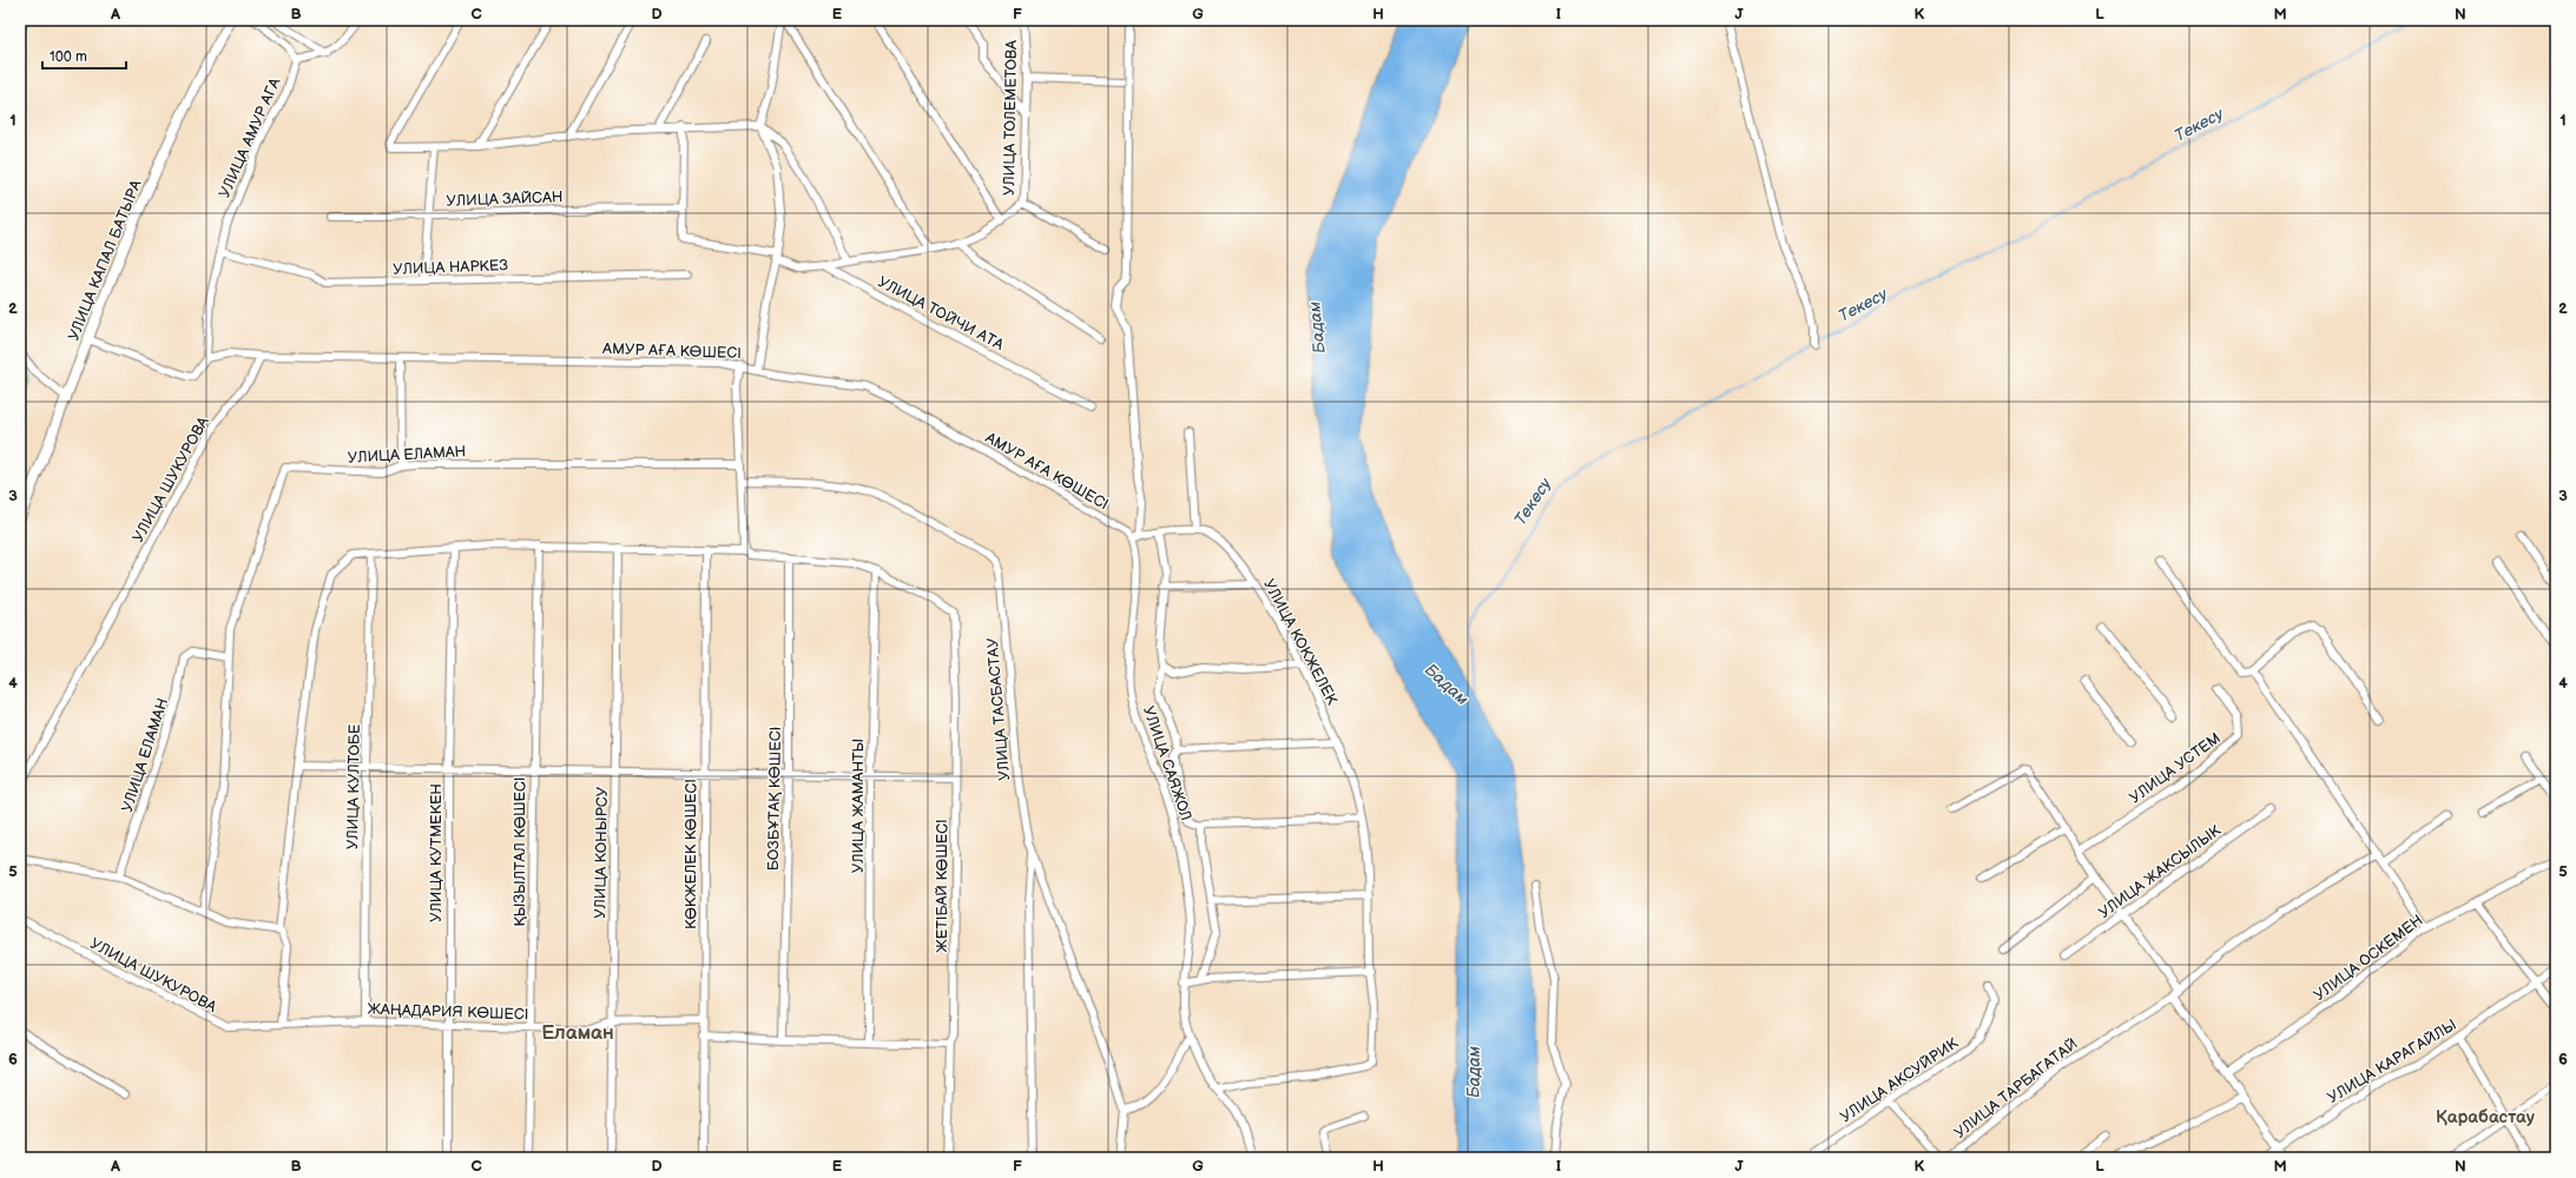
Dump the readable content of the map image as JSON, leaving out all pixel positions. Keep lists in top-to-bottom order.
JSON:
{
  "streets": {
    "main road": ["УЛИЦА КАПАЛ БАТЫРА"],
    "street": [
      "УЛИЦА ТОЛЕМЕТОВА",
      "УЛИЦА АМУР АГА",
      "УЛИЦА ЗАЙСАН",
      "УЛИЦА НАРКЕЗ",
      "УЛИЦА ТОЙЧИ АТА",
      "АМУР АҒА КӨШЕСІ",
      "УЛИЦА ЕЛАМАН",
      "УЛИЦА ШУКУРОВА",
      "УЛИЦА КОКЖЕЛЕК",
      "УЛИЦА ТАСБАСТАУ",
      "УЛИЦА САЯЖОЛ",
      "УЛИЦА УСТЕМ",
      "УЛИЦА КУЛТОБЕ",
      "БОЗБҰТАҚ КӨШЕСІ",
      "УЛИЦА ЖАМАНТЫ",
      "ҚЫЗЫЛТАЛ КӨШЕСІ",
      "УЛИЦА КУТМЕКЕН",
      "УЛИЦА КОНЫРСУ",
      "КӨКЖЕЛЕК КӨШЕСІ",
      "УЛИЦА ЖАКСЫЛЫК",
      "ЖЕТІБАЙ КӨШЕСІ",
      "УЛИЦА ОСКЕМЕН",
      "ЖАҢАДАРИЯ КӨШЕСІ",
      "УЛИЦА КАРАГАЙЛЫ",
      "УЛИЦА АКСУЙРИК",
      "УЛИЦА ТАРБАГАТАЙ"
    ]
  },
  "crossings": [
    ["УЛИЦА ТОЛЕМЕТОВА", "УЛИЦА ТОЙЧИ АТА"],
    ["УЛИЦА АМУР АГА", "УЛИЦА НАРКЕЗ"],
    ["АМУР АҒА КӨШЕСІ", "УЛИЦА ШУКУРОВА"],
    ["АМУР АҒА КӨШЕСІ", "УЛИЦА КОКЖЕЛЕК"],
    ["АМУР АҒА КӨШЕСІ", "УЛИЦА САЯЖОЛ"],
    ["УЛИЦА ШУКУРОВА", "ЖАҢАДАРИЯ КӨШЕСІ"],
    ["УЛИЦА КОКЖЕЛЕК", "УЛИЦА САЯЖОЛ"],
    ["УЛИЦА КУЛТОБЕ", "ЖАҢАДАРИЯ КӨШЕСІ"],
    ["УЛИЦА ЖАМАНТЫ", "ЖЕТІБАЙ КӨШЕСІ"],
    ["ҚЫЗЫЛТАЛ КӨШЕСІ", "ЖАҢАДАРИЯ КӨШЕСІ"],
    ["УЛИЦА КУТМЕКЕН", "ЖАҢАДАРИЯ КӨШЕСІ"],
    ["УЛИЦА КОНЫРСУ", "ЖАҢАДАРИЯ КӨШЕСІ"],
    ["КӨКЖЕЛЕК КӨШЕСІ", "ЖАҢАДАРИЯ КӨШЕСІ"]
  ],
  "districts": ["Еламан", "Қарабастау"],
  "water": ["Текесу", "Бадам"],
  "scale_bar": "100 m",
  "grid": {
    "columns": [
      "A",
      "B",
      "C",
      "D",
      "E",
      "F",
      "G",
      "H",
      "I",
      "J",
      "K",
      "L",
      "M",
      "N"
    ],
    "rows": [
      "1",
      "2",
      "3",
      "4",
      "5",
      "6"
    ]
  }
}
